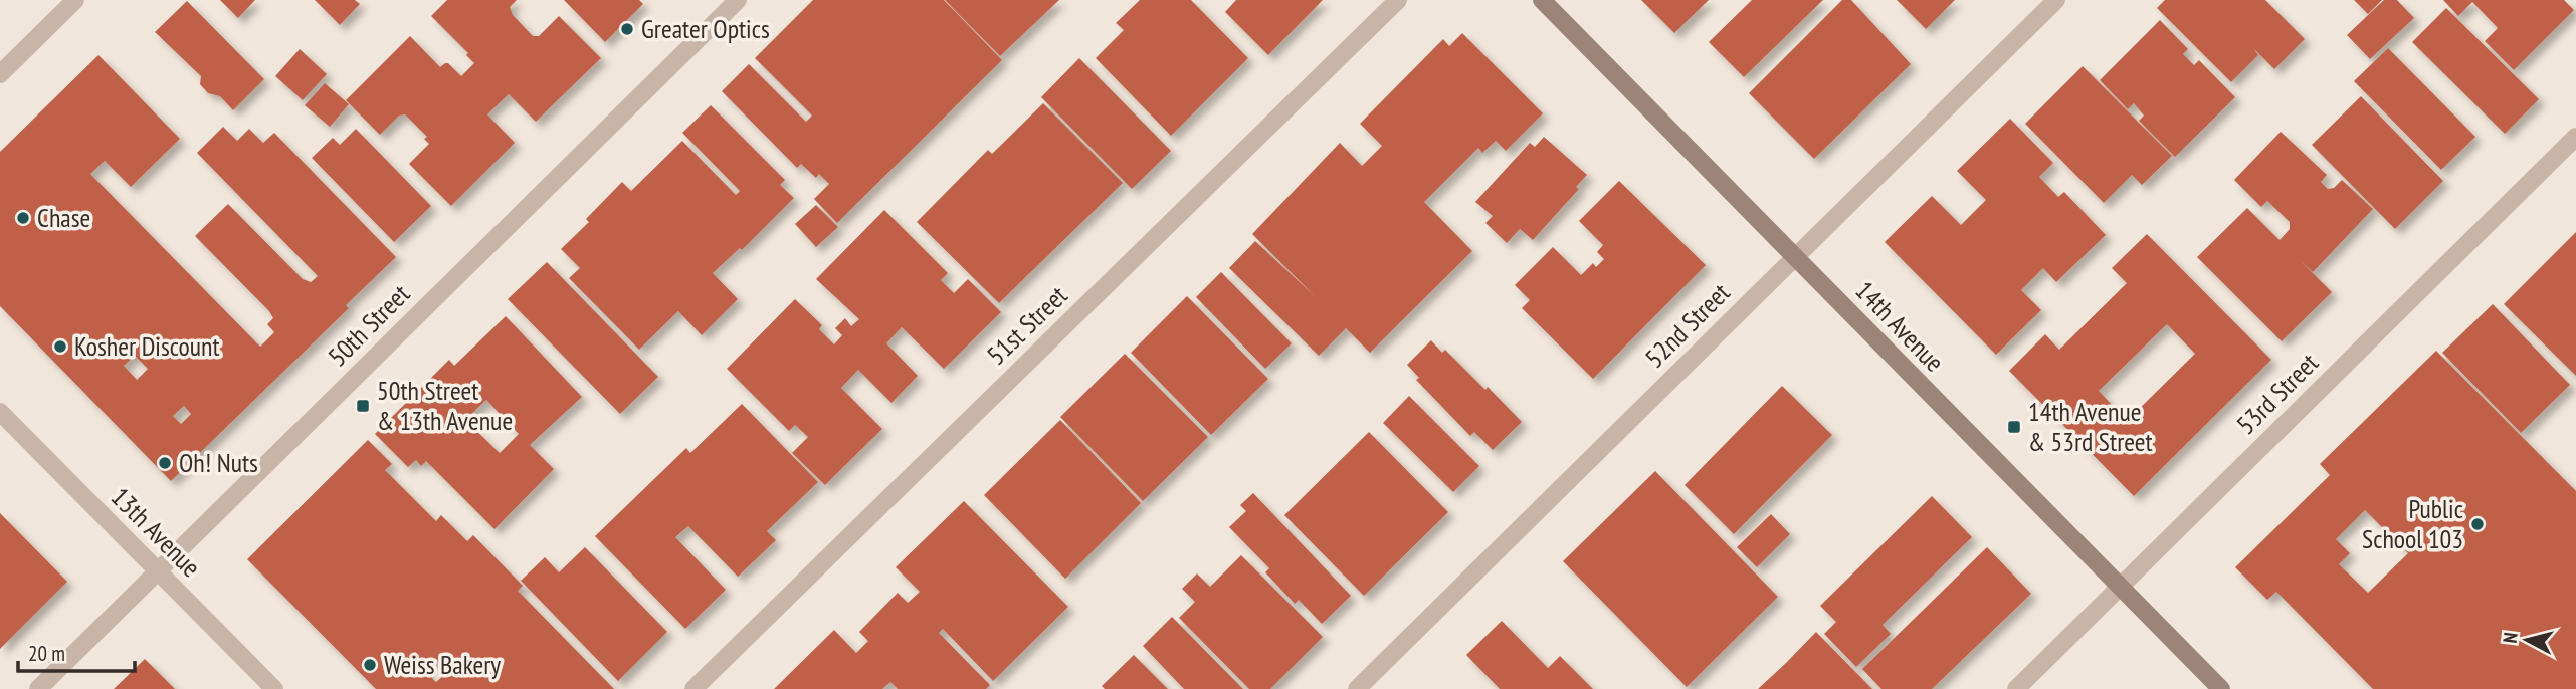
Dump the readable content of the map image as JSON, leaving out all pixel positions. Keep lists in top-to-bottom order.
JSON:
{
  "streets": {
    "main road": ["14th Avenue"],
    "street": [
      "50th Street",
      "51st Street",
      "52nd Street",
      "53rd Street",
      "13th Avenue"
    ]
  },
  "crossings": [
    ["50th Street", "13th Avenue"],
    ["52nd Street", "14th Avenue"],
    ["14th Avenue", "53rd Street"]
  ],
  "places": {
    "other": [
      "Greater Optics",
      "Chase",
      "Kosher Discount",
      "Oh! Nuts",
      "Public School 103",
      "Weiss Bakery"
    ],
    "transit": ["50th Street & 13th Avenue", "14th Avenue & 53rd Street"]
  },
  "scale_bar": "20 m",
  "north": "left"
}
